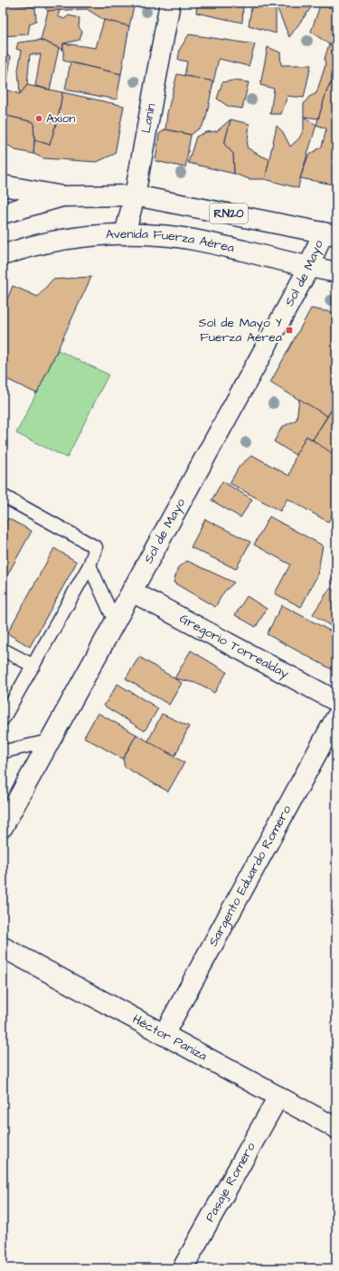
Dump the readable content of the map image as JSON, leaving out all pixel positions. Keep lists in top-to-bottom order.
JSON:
{
  "streets": {
    "street": [
      "Lanín",
      "RN20",
      "Avenida Fuerza Aérea",
      "Sol de Mayo",
      "Gregorio Torrealday",
      "Sargento Eduardo Romero",
      "Héctor Paniza",
      "Pasaje Romero"
    ]
  },
  "crossings": [
    ["Lanín", "RN20"],
    ["Lanín", "Avenida Fuerza Aérea"],
    ["RN20", "Sol de Mayo"],
    ["Avenida Fuerza Aérea", "Sol de Mayo"],
    ["Sol de Mayo", "Gregorio Torrealday"],
    ["Sargento Eduardo Romero", "Héctor Paniza"],
    ["Héctor Paniza", "Pasaje Romero"]
  ],
  "places": {
    "other": ["Axion"],
    "transit": ["Sol de Mayo Y Fuerza Aérea"]
  }
}
